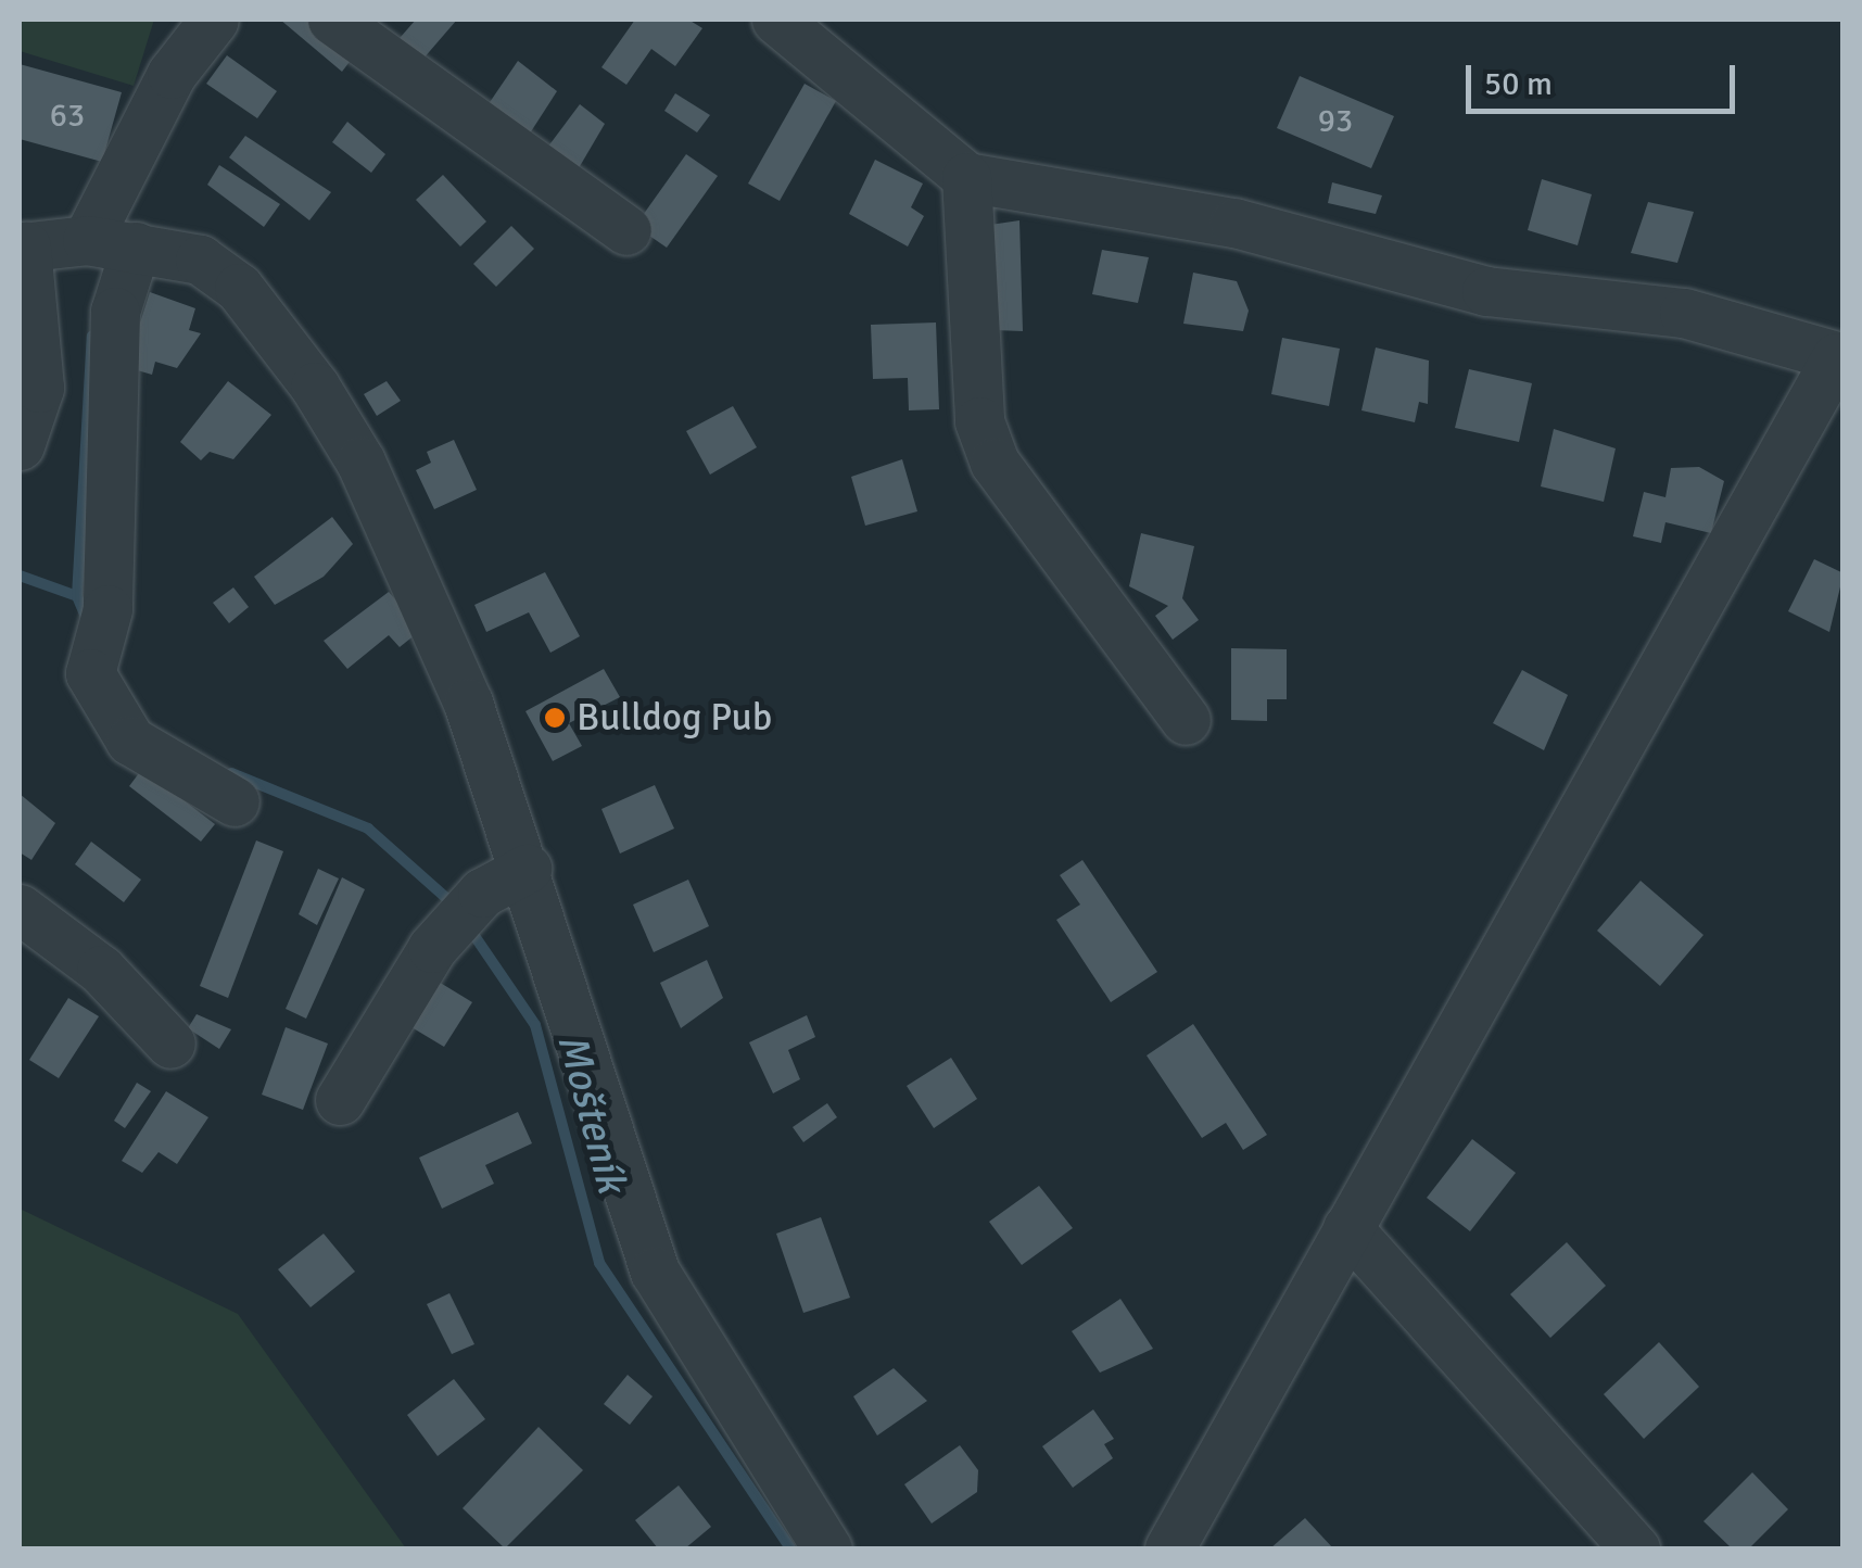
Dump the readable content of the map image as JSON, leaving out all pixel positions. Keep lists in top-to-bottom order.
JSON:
{
  "water": ["Mošteník"],
  "places": ["Bulldog Pub"],
  "house_numbers": ["63", "93"],
  "scale_bar": "50 m"
}
